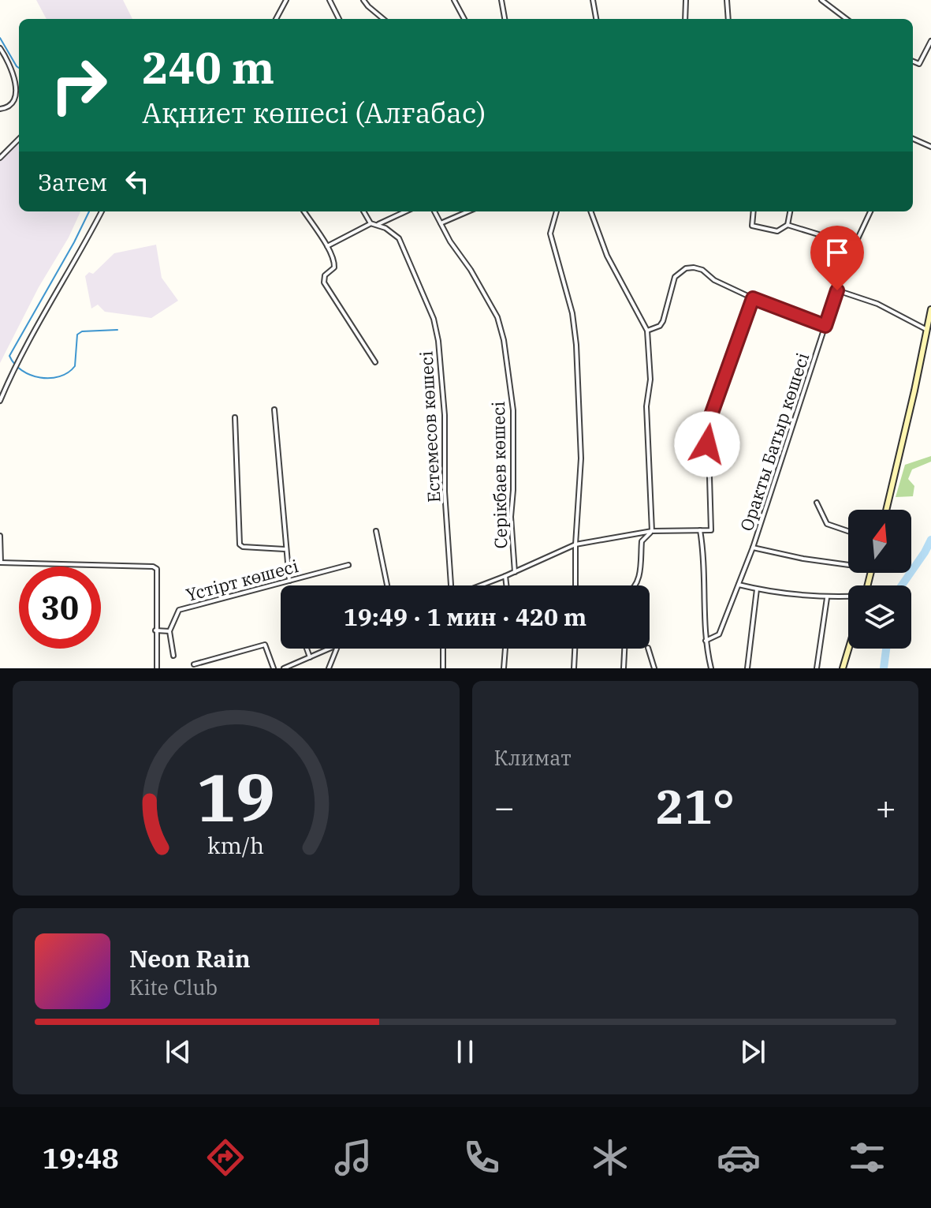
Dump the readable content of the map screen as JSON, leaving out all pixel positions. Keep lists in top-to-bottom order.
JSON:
{
  "streets": {
    "street": [
      "Естемесов көшесі",
      "Оракты Батыр көшесі",
      "Серікбаев көшесі",
      "Үстірт көшесі"
    ]
  },
  "north": "top",
  "page": {
    "turn": ["240 m", "Ақниет көшесі (Алғабас)"],
    "then": "Затем",
    "limit": "30",
    "trip": "19:49 · 1 мин · 420 m",
    "tile": "Климат",
    "heat": ["−", "21°", "+"],
    "song": ["Neon Rain", "Kite Club"],
    "tabs": "19:48",
    "gauge": ["19", "km/h"]
  }
}
